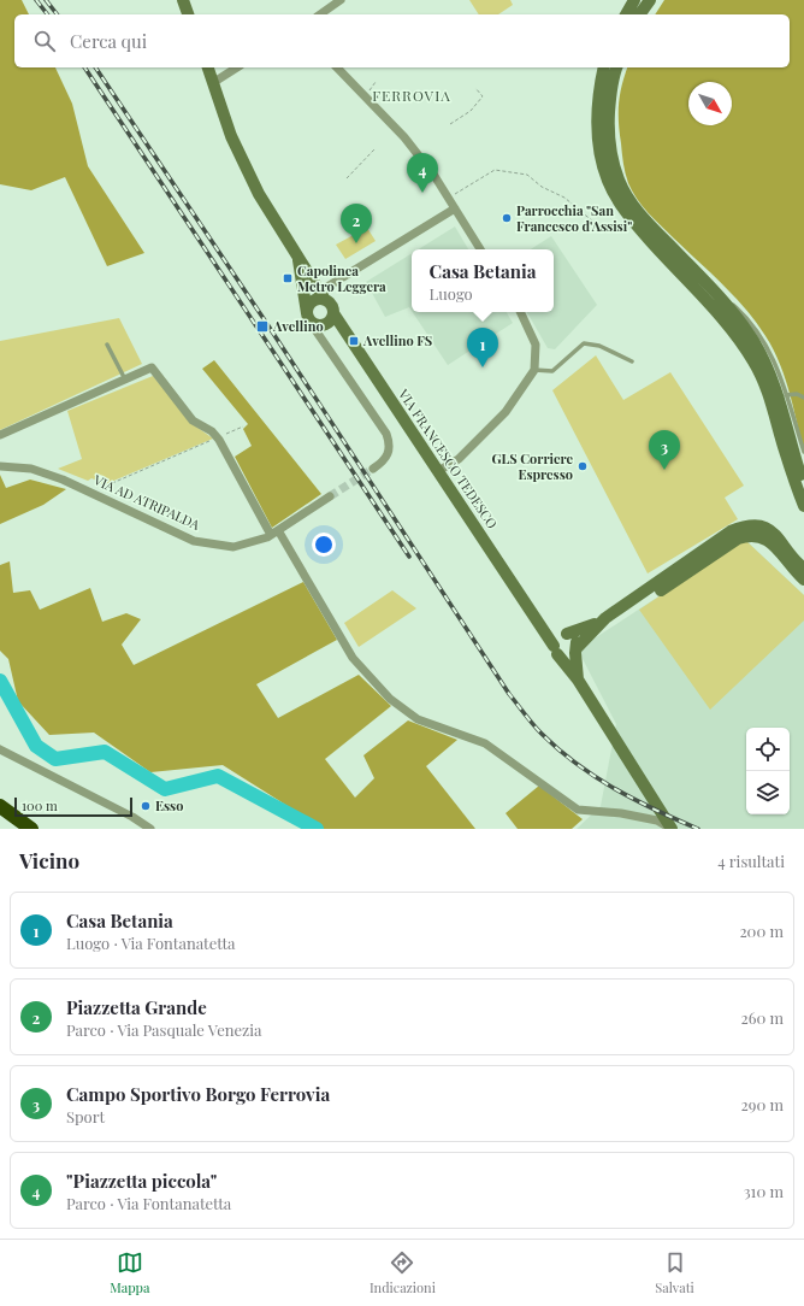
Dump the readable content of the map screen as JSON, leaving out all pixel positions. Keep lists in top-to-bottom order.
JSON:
{
  "streets": {
    "street": ["VIA FRANCESCO TEDESCO", "VIA AD ATRIPALDA"]
  },
  "districts": ["FERROVIA"],
  "places": {
    "other": ["Parrocchia \"San Francesco d'Assisi\"", "GLS Corriere Espresso", "Esso"],
    "transit": ["Capolinea Metro Leggera", "Avellino", "Avellino FS"]
  },
  "scale_bar": "100 m",
  "north": "bottom right",
  "page": {
    "search": "Cerca qui",
    "pins": [
      "4",
      "2",
      "1",
      "3"
    ],
    "popup": ["Casa Betania", "Luogo"],
    "scale": "100 m",
    "heading": ["Vicino", "4 risultati"],
    "list": [
      {
        "mark": "1",
        "name": "Casa Betania",
        "note": "Luogo · Via Fontanatetta",
        "value": "200 m"
      },
      {
        "mark": "2",
        "name": "Piazzetta Grande",
        "note": "Parco · Via Pasquale Venezia",
        "value": "260 m"
      },
      {
        "mark": "3",
        "name": "Campo Sportivo Borgo Ferrovia",
        "note": "Sport",
        "value": "290 m"
      },
      {
        "mark": "4",
        "name": "\"Piazzetta piccola\"",
        "note": "Parco · Via Fontanatetta",
        "value": "310 m"
      }
    ],
    "nav": ["Mappa", "Indicazioni", "Salvati"]
  }
}
